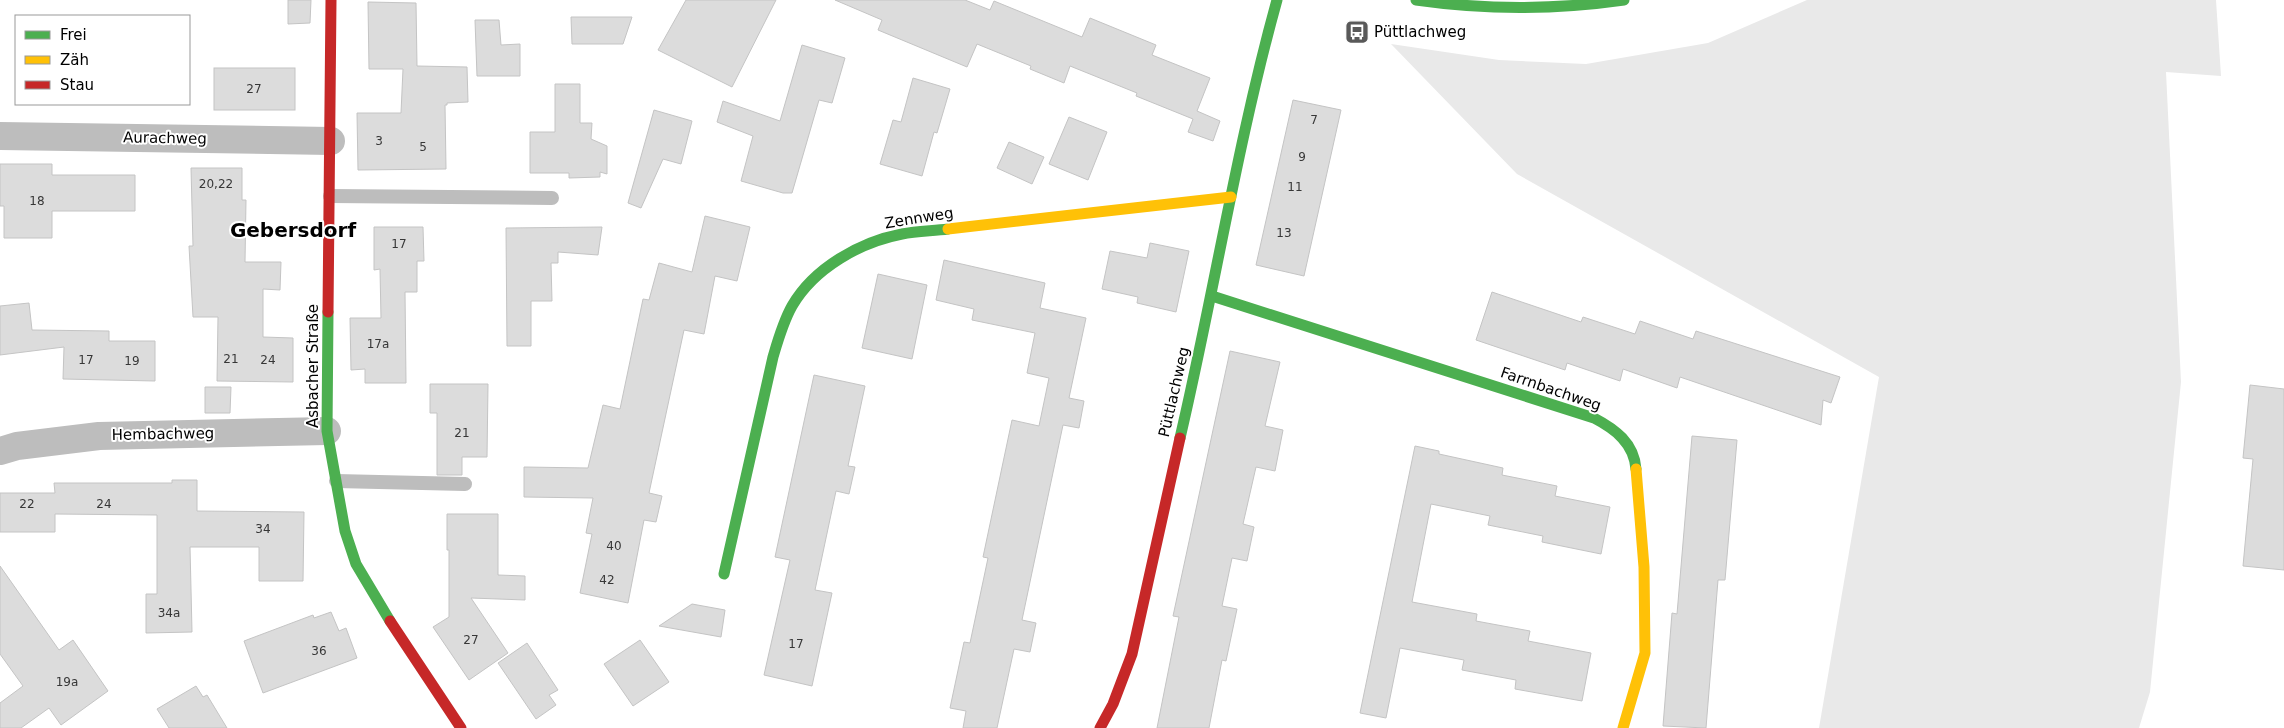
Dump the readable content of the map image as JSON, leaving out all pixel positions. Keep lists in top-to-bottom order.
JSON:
{
  "streets": {
    "street": [
      "Aurachweg",
      "Zennweg",
      "Asbacher Straße",
      "Farrnbachweg",
      "Püttlachweg",
      "Hembachweg"
    ]
  },
  "crossings": [
    ["Aurachweg", "Asbacher Straße"],
    ["Zennweg", "Püttlachweg"],
    ["Asbacher Straße", "Hembachweg"],
    ["Farrnbachweg", "Püttlachweg"]
  ],
  "districts": ["Gebersdorf"],
  "places": {
    "bus stop": ["Püttlachweg"]
  },
  "house_numbers": [
    "27",
    "7",
    "3",
    "5",
    "9",
    "20,22",
    "11",
    "18",
    "13",
    "17",
    "17a",
    "21",
    "17",
    "24",
    "19",
    "21",
    "22",
    "24",
    "34",
    "40",
    "42",
    "34a",
    "27",
    "17",
    "36",
    "19a"
  ],
  "legend": ["Frei", "Zäh", "Stau"]
}
